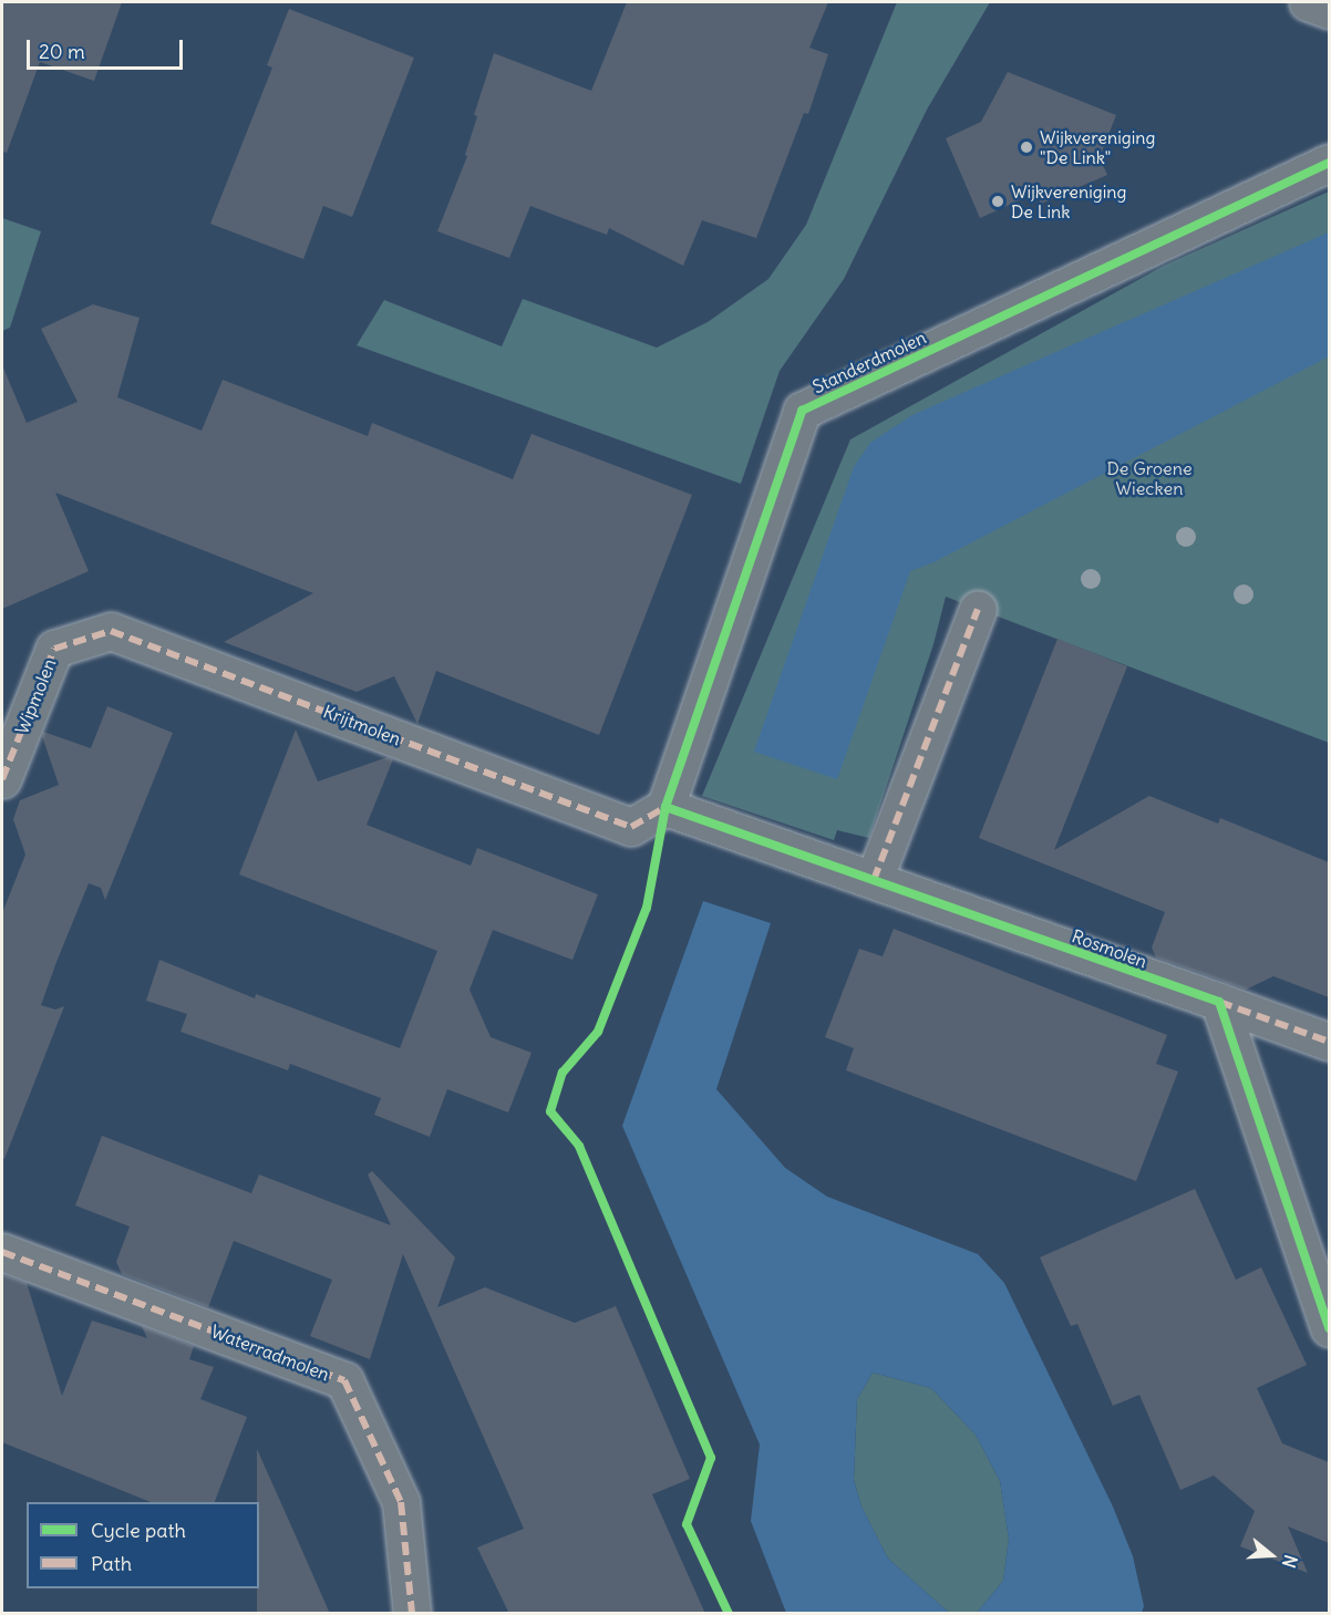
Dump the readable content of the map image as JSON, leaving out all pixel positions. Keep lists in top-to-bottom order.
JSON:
{
  "streets": {
    "street": [
      "Standerdmolen",
      "Wipmolen",
      "Krijtmolen",
      "Rosmolen",
      "Waterradmolen"
    ]
  },
  "crossings": [
    ["Standerdmolen", "Krijtmolen"],
    ["Standerdmolen", "Rosmolen"],
    ["Wipmolen", "Krijtmolen"],
    ["Krijtmolen", "Rosmolen"]
  ],
  "parks": ["De Groene Wiecken"],
  "places": ["Wijkvereniging \"De Link\"", "Wijkvereniging De Link"],
  "legend": ["Cycle path", "Path"],
  "scale_bar": "20 m",
  "north": "right"
}
